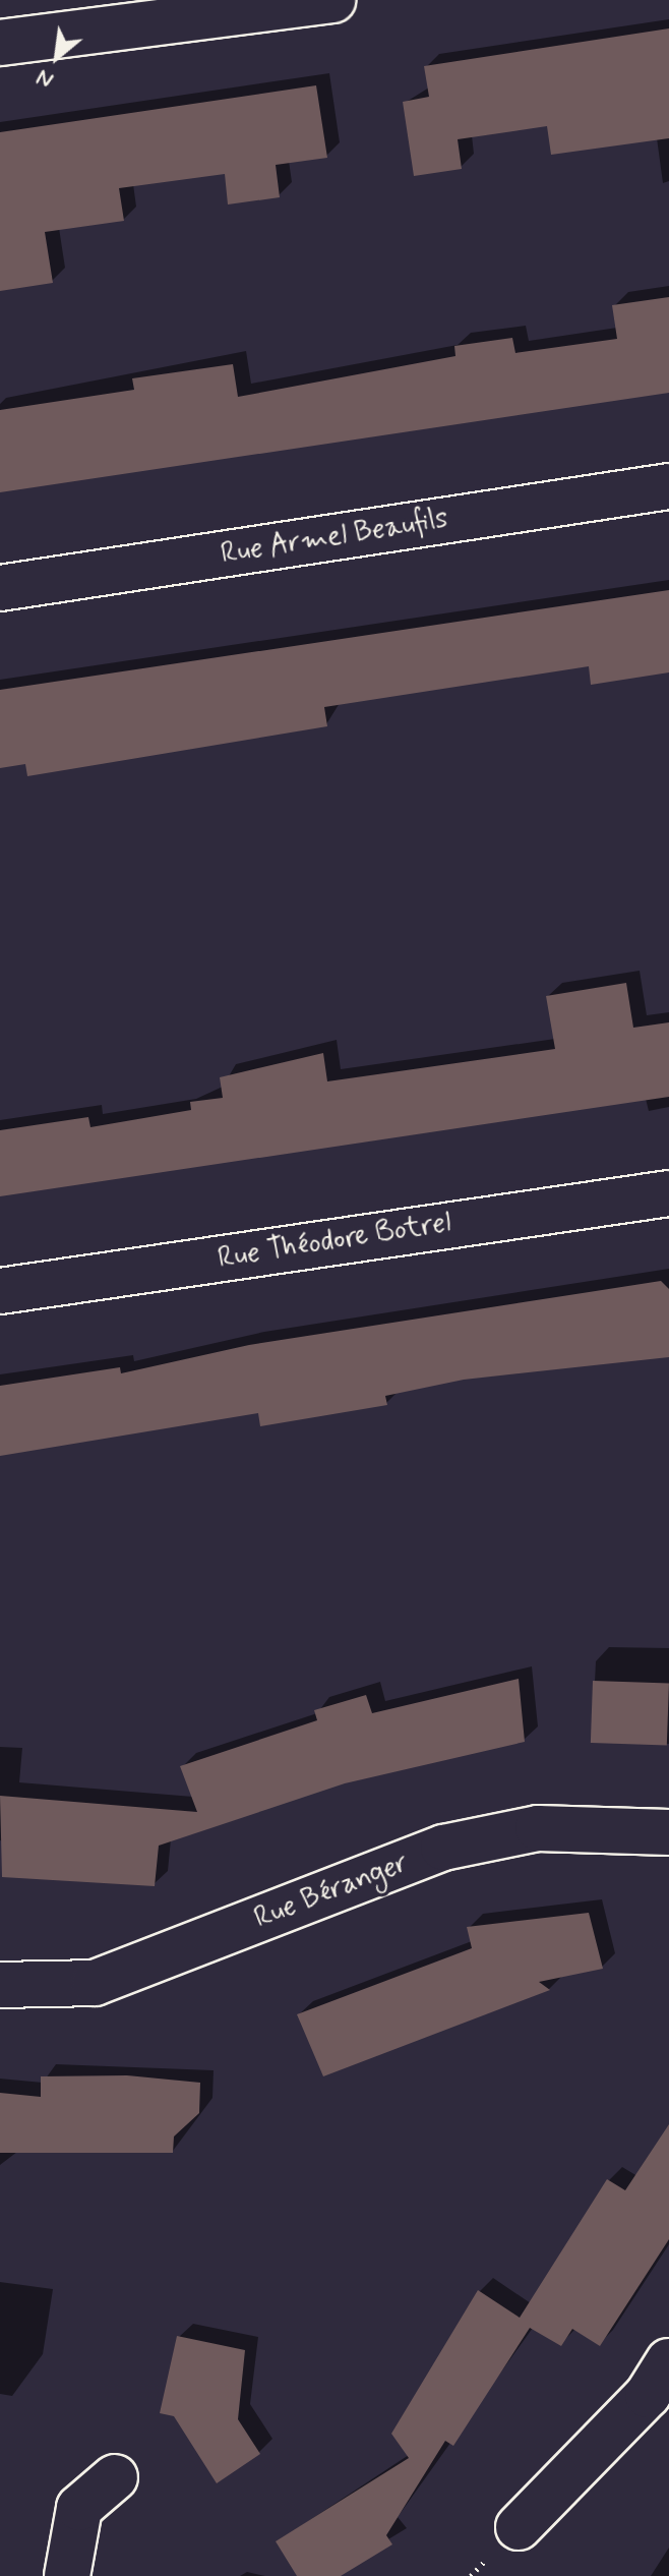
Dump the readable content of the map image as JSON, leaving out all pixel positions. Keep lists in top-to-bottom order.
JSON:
{
  "streets": {
    "street": ["Rue Armel Beaufils", "Rue Théodore Botrel", "Rue Béranger"]
  },
  "north": "bottom left"
}
